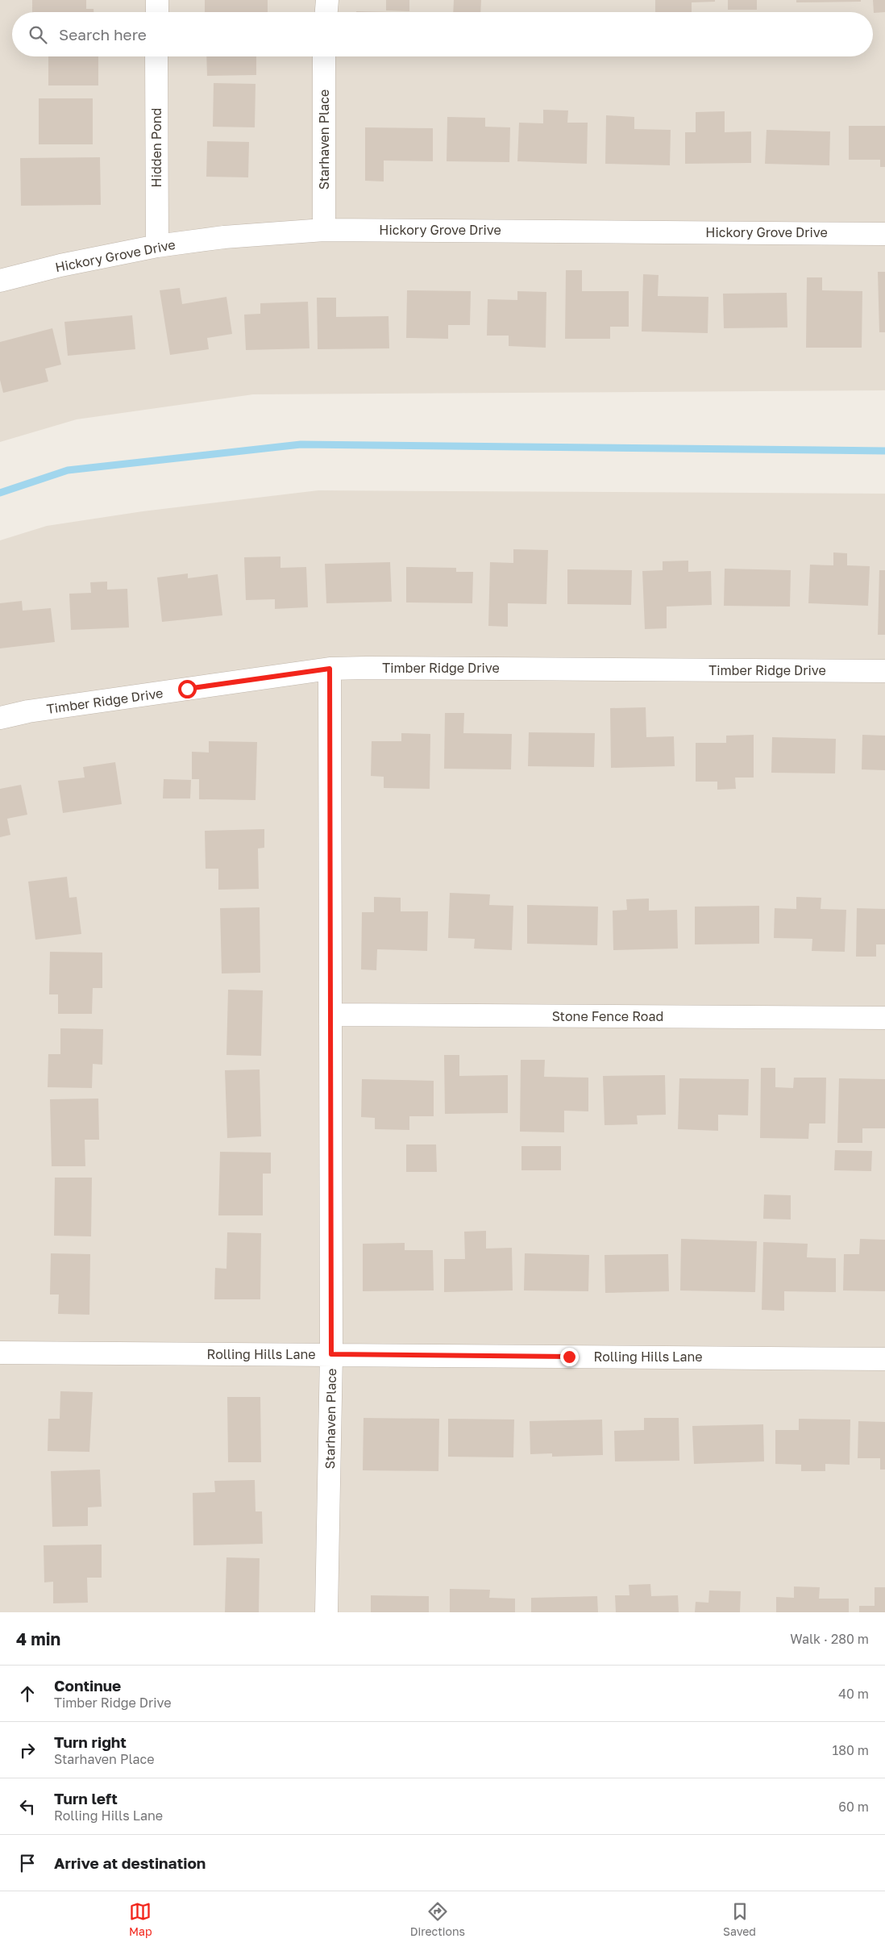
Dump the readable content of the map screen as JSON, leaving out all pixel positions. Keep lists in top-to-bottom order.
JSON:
{
  "streets": {
    "street": [
      "Starhaven Place",
      "Hidden Pond",
      "Hickory Grove Drive",
      "Timber Ridge Drive",
      "Stone Fence Road",
      "Rolling Hills Lane"
    ]
  },
  "crossings": [
    ["Starhaven Place", "Hickory Grove Drive"],
    ["Starhaven Place", "Timber Ridge Drive"],
    ["Starhaven Place", "Stone Fence Road"],
    ["Starhaven Place", "Rolling Hills Lane"],
    ["Hidden Pond", "Hickory Grove Drive"]
  ],
  "page": {
    "search": "Search here",
    "heading": ["4 min", "Walk · 280 m"],
    "list": [
      ["Continue", "Timber Ridge Drive", "40 m"],
      ["Turn right", "Starhaven Place", "180 m"],
      ["Turn left", "Rolling Hills Lane", "60 m"],
      "Arrive at destination"
    ],
    "nav": ["Map", "Directions", "Saved"]
  }
}
